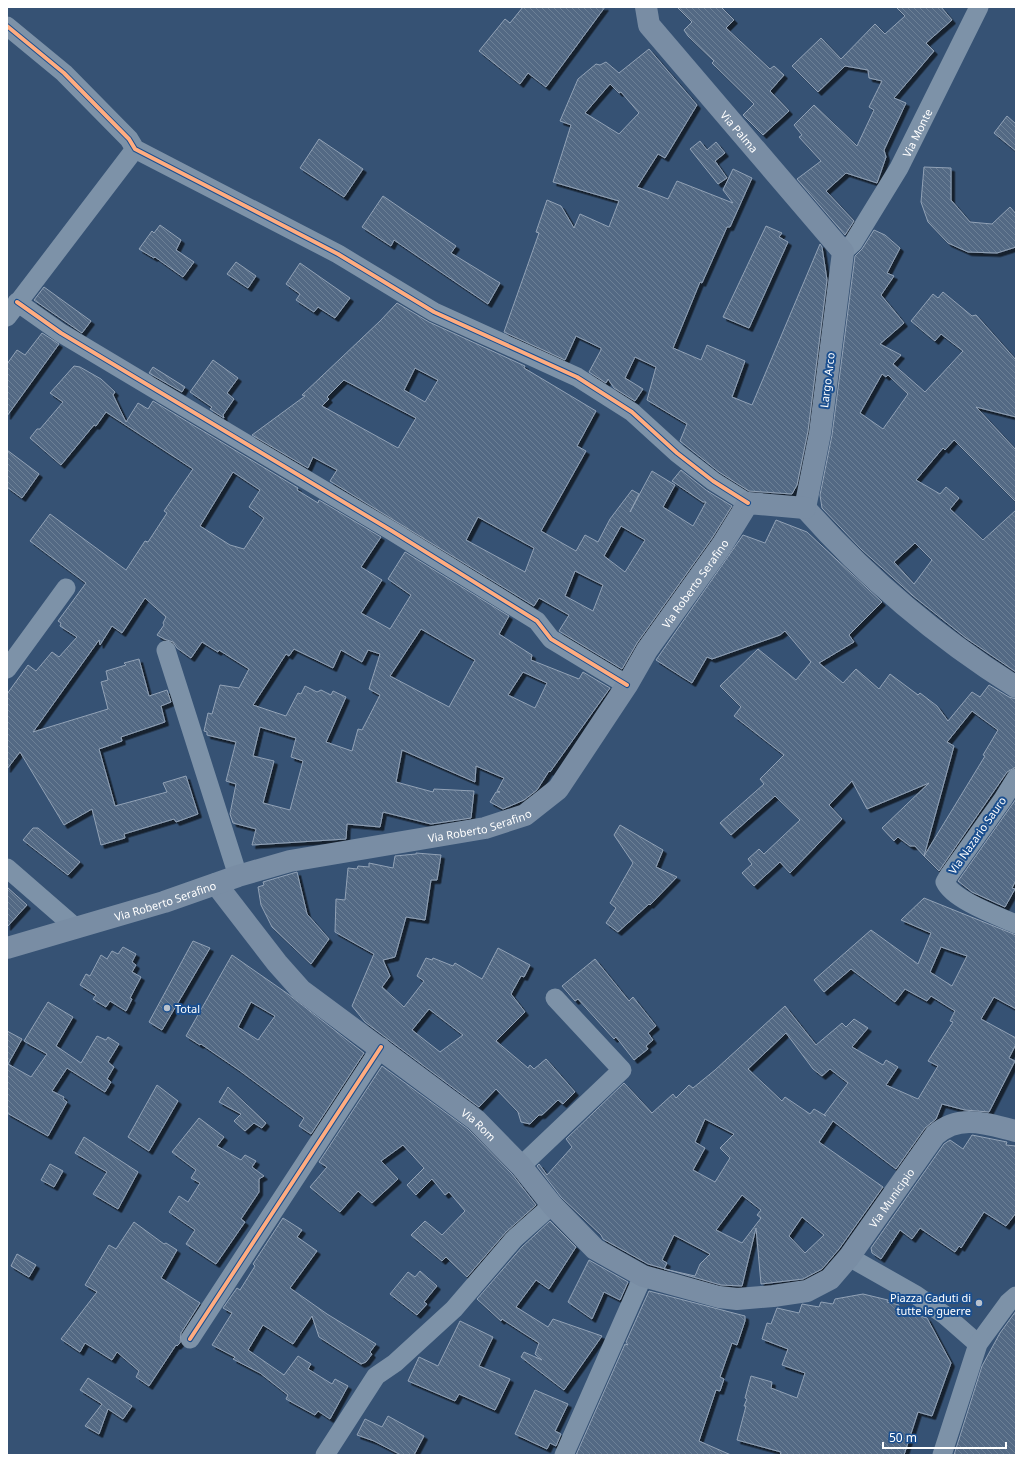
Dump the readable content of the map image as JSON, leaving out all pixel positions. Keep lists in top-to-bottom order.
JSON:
{
  "streets": {
    "main road": [
      "Via Palma",
      "Largo Arco",
      "Via Roberto Serafino",
      "Via Rom",
      "Via Municipio"
    ],
    "street": ["Via Monte", "Via Nazario Sauro"]
  },
  "crossings": [
    ["Via Palma", "Via Monte"],
    ["Via Palma", "Largo Arco"],
    ["Via Monte", "Largo Arco"],
    ["Via Roberto Serafino", "Via Rom"],
    ["Via Rom", "Via Municipio"]
  ],
  "places": ["Total", "Piazza Caduti di tutte le guerre"],
  "scale_bar": "50 m"
}
